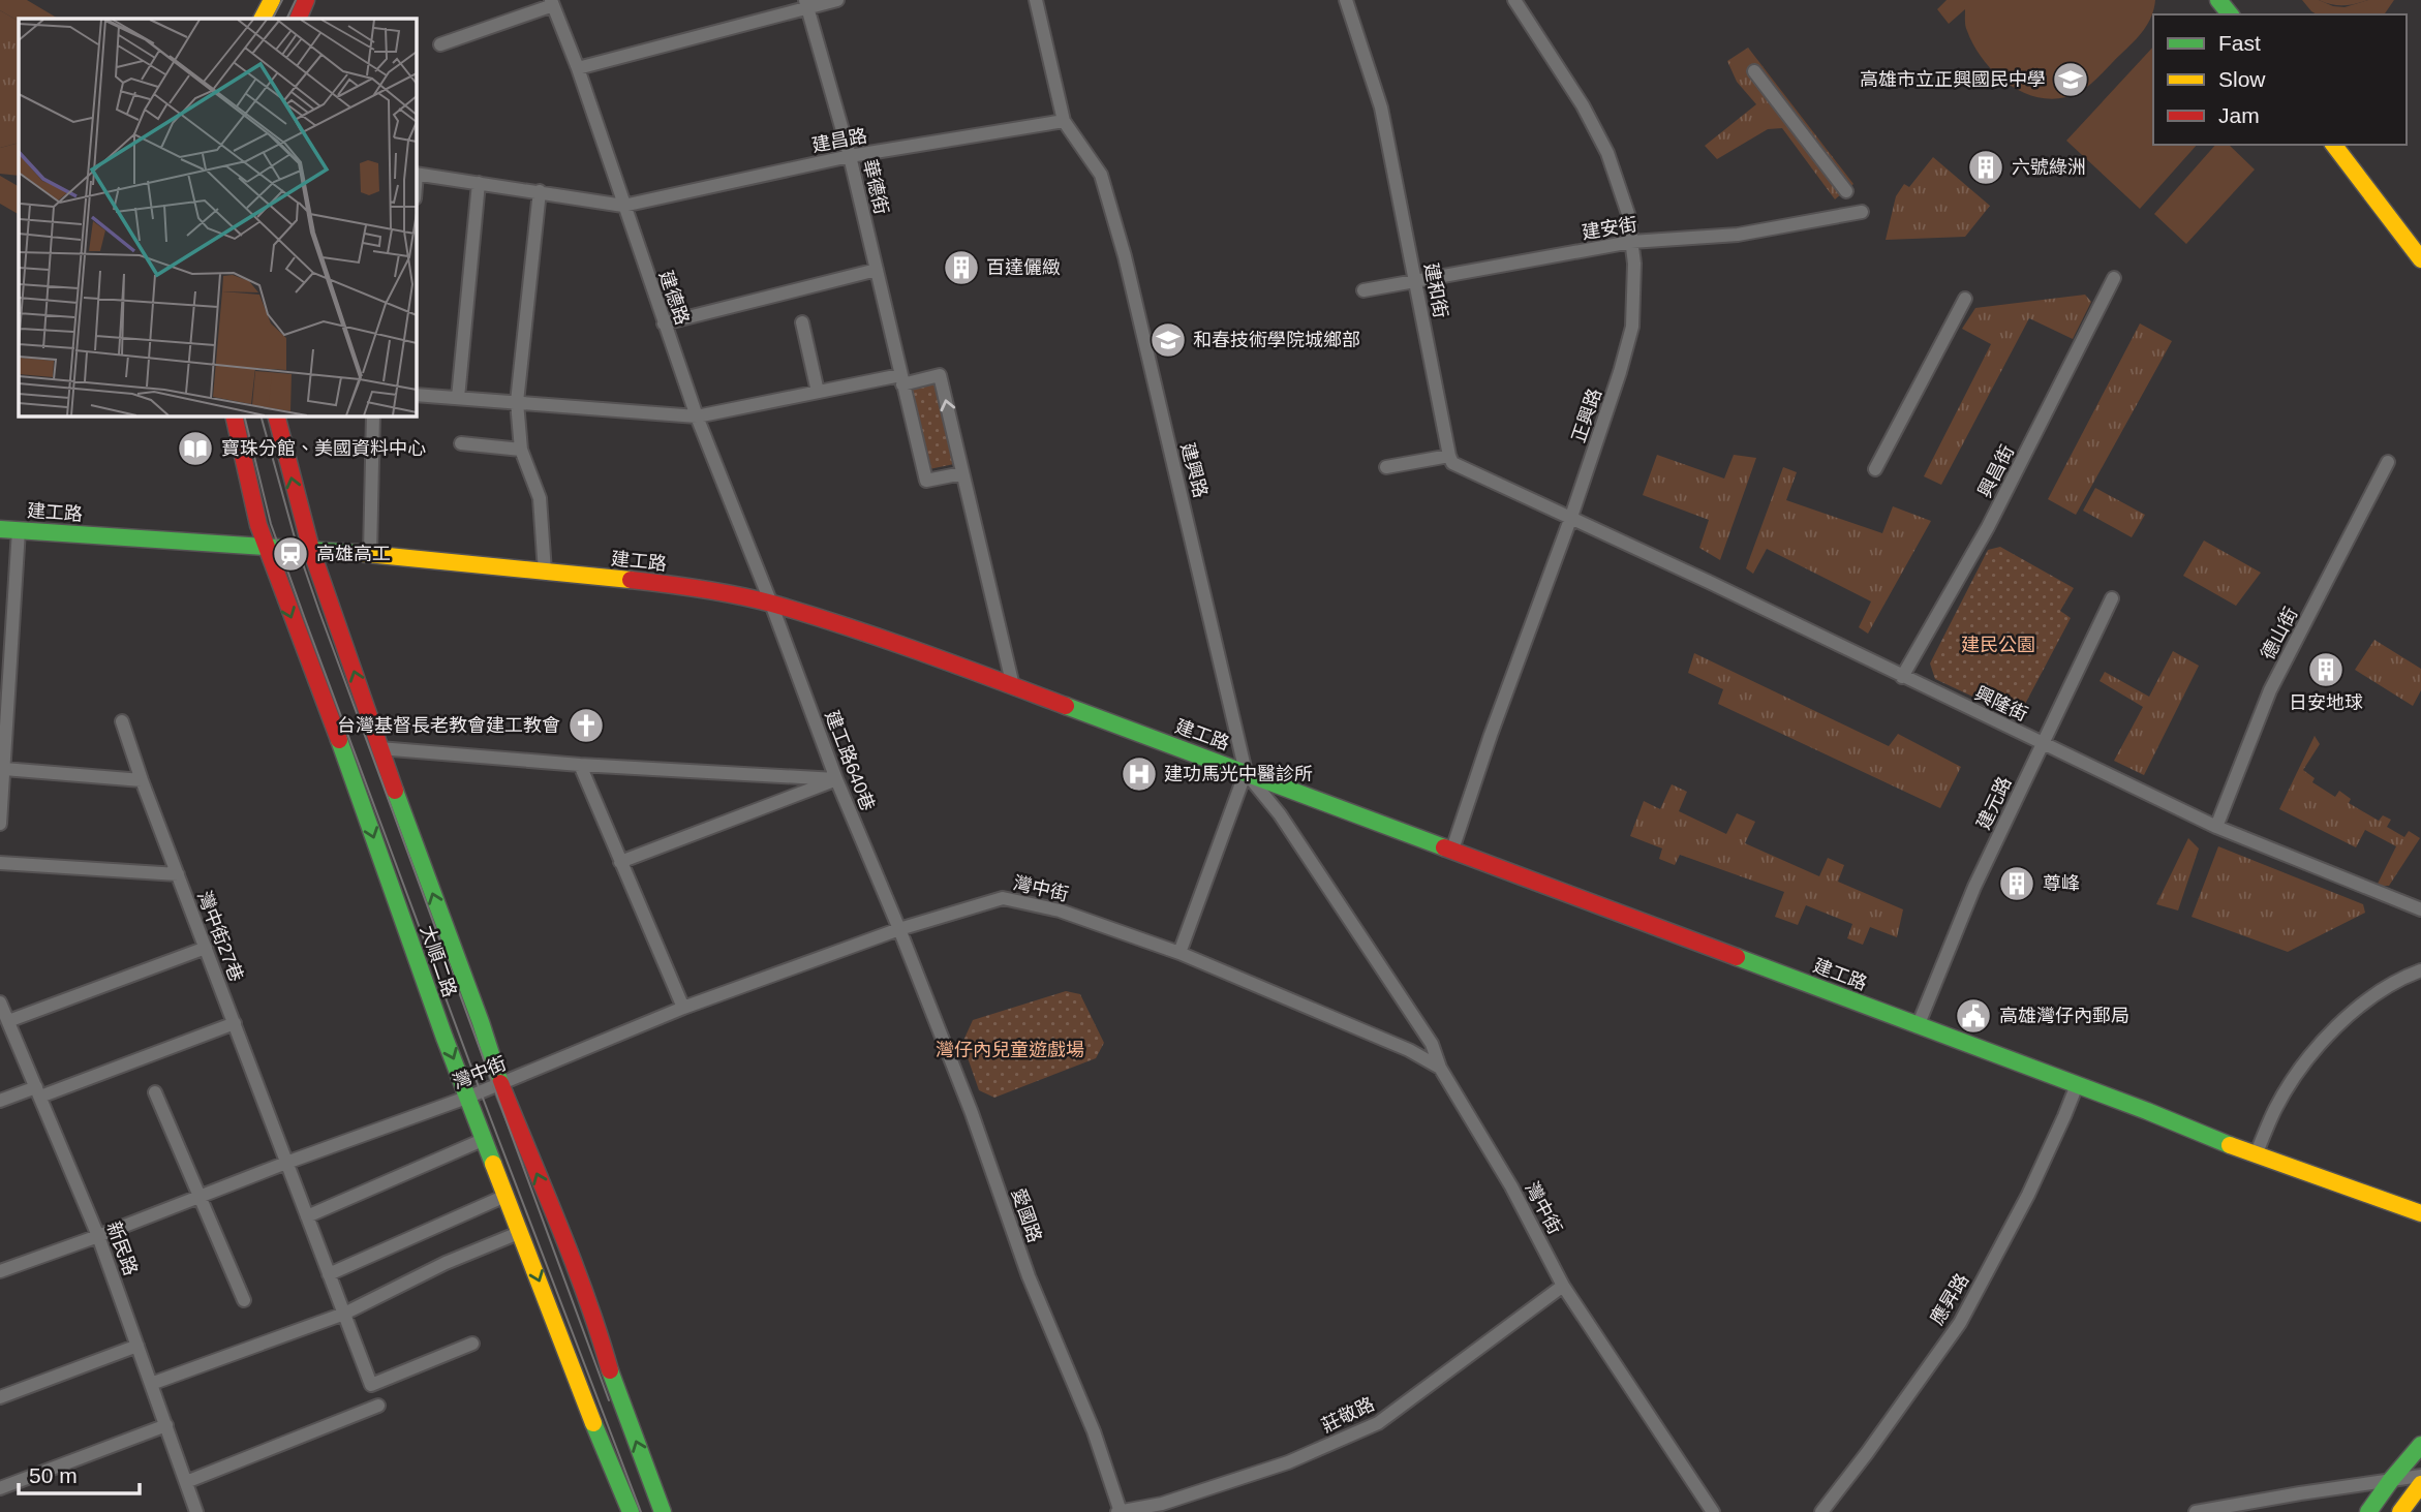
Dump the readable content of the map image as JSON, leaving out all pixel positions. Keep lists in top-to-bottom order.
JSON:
{
  "streets": {
    "street": [
      "建昌路",
      "華德街",
      "建安街",
      "建和街",
      "建德路",
      "正興路",
      "建興路",
      "興昌街",
      "建工路",
      "德山街",
      "興隆街",
      "建工路640巷",
      "建元路",
      "灣中街",
      "灣中街27巷",
      "大順二路",
      "愛國路",
      "新民路",
      "應昇路",
      "莊敬路"
    ]
  },
  "crossings": [
    ["建昌路", "華德街"],
    ["建昌路", "建德路"],
    ["建昌路", "建興路"],
    ["建安街", "建和街"],
    ["建安街", "正興路"],
    ["建德路", "建工路"],
    ["建德路", "建工路640巷"],
    ["正興路", "建工路"],
    ["正興路", "興隆街"],
    ["建興路", "建工路"],
    ["興昌街", "興隆街"],
    ["建工路", "建工路640巷"],
    ["建工路", "建元路"],
    ["建工路", "灣中街"],
    ["建工路", "大順二路"],
    ["建工路", "應昇路"],
    ["德山街", "興隆街"],
    ["興隆街", "建元路"],
    ["建工路640巷", "灣中街"],
    ["建工路640巷", "愛國路"],
    ["灣中街", "灣中街27巷"],
    ["灣中街", "大順二路"],
    ["灣中街", "愛國路"],
    ["灣中街", "新民路"],
    ["灣中街", "莊敬路"],
    ["愛國路", "莊敬路"]
  ],
  "parks": ["建民公園", "灣仔內兒童遊戲場"],
  "places": {
    "school or university": ["高雄市立正興國民中學", "和春技術學院城鄉部"],
    "building": [
      "六號綠洲",
      "百達儷緻",
      "日安地球",
      "尊峰"
    ],
    "library": ["寶珠分館、美國資料中心"],
    "station": ["高雄高工"],
    "church": ["台灣基督長老教會建工教會"],
    "hospital": ["建功馬光中醫診所"],
    "public building": ["高雄灣仔內郵局"]
  },
  "legend": ["Fast", "Slow", "Jam"],
  "scale_bar": "50 m"
}
